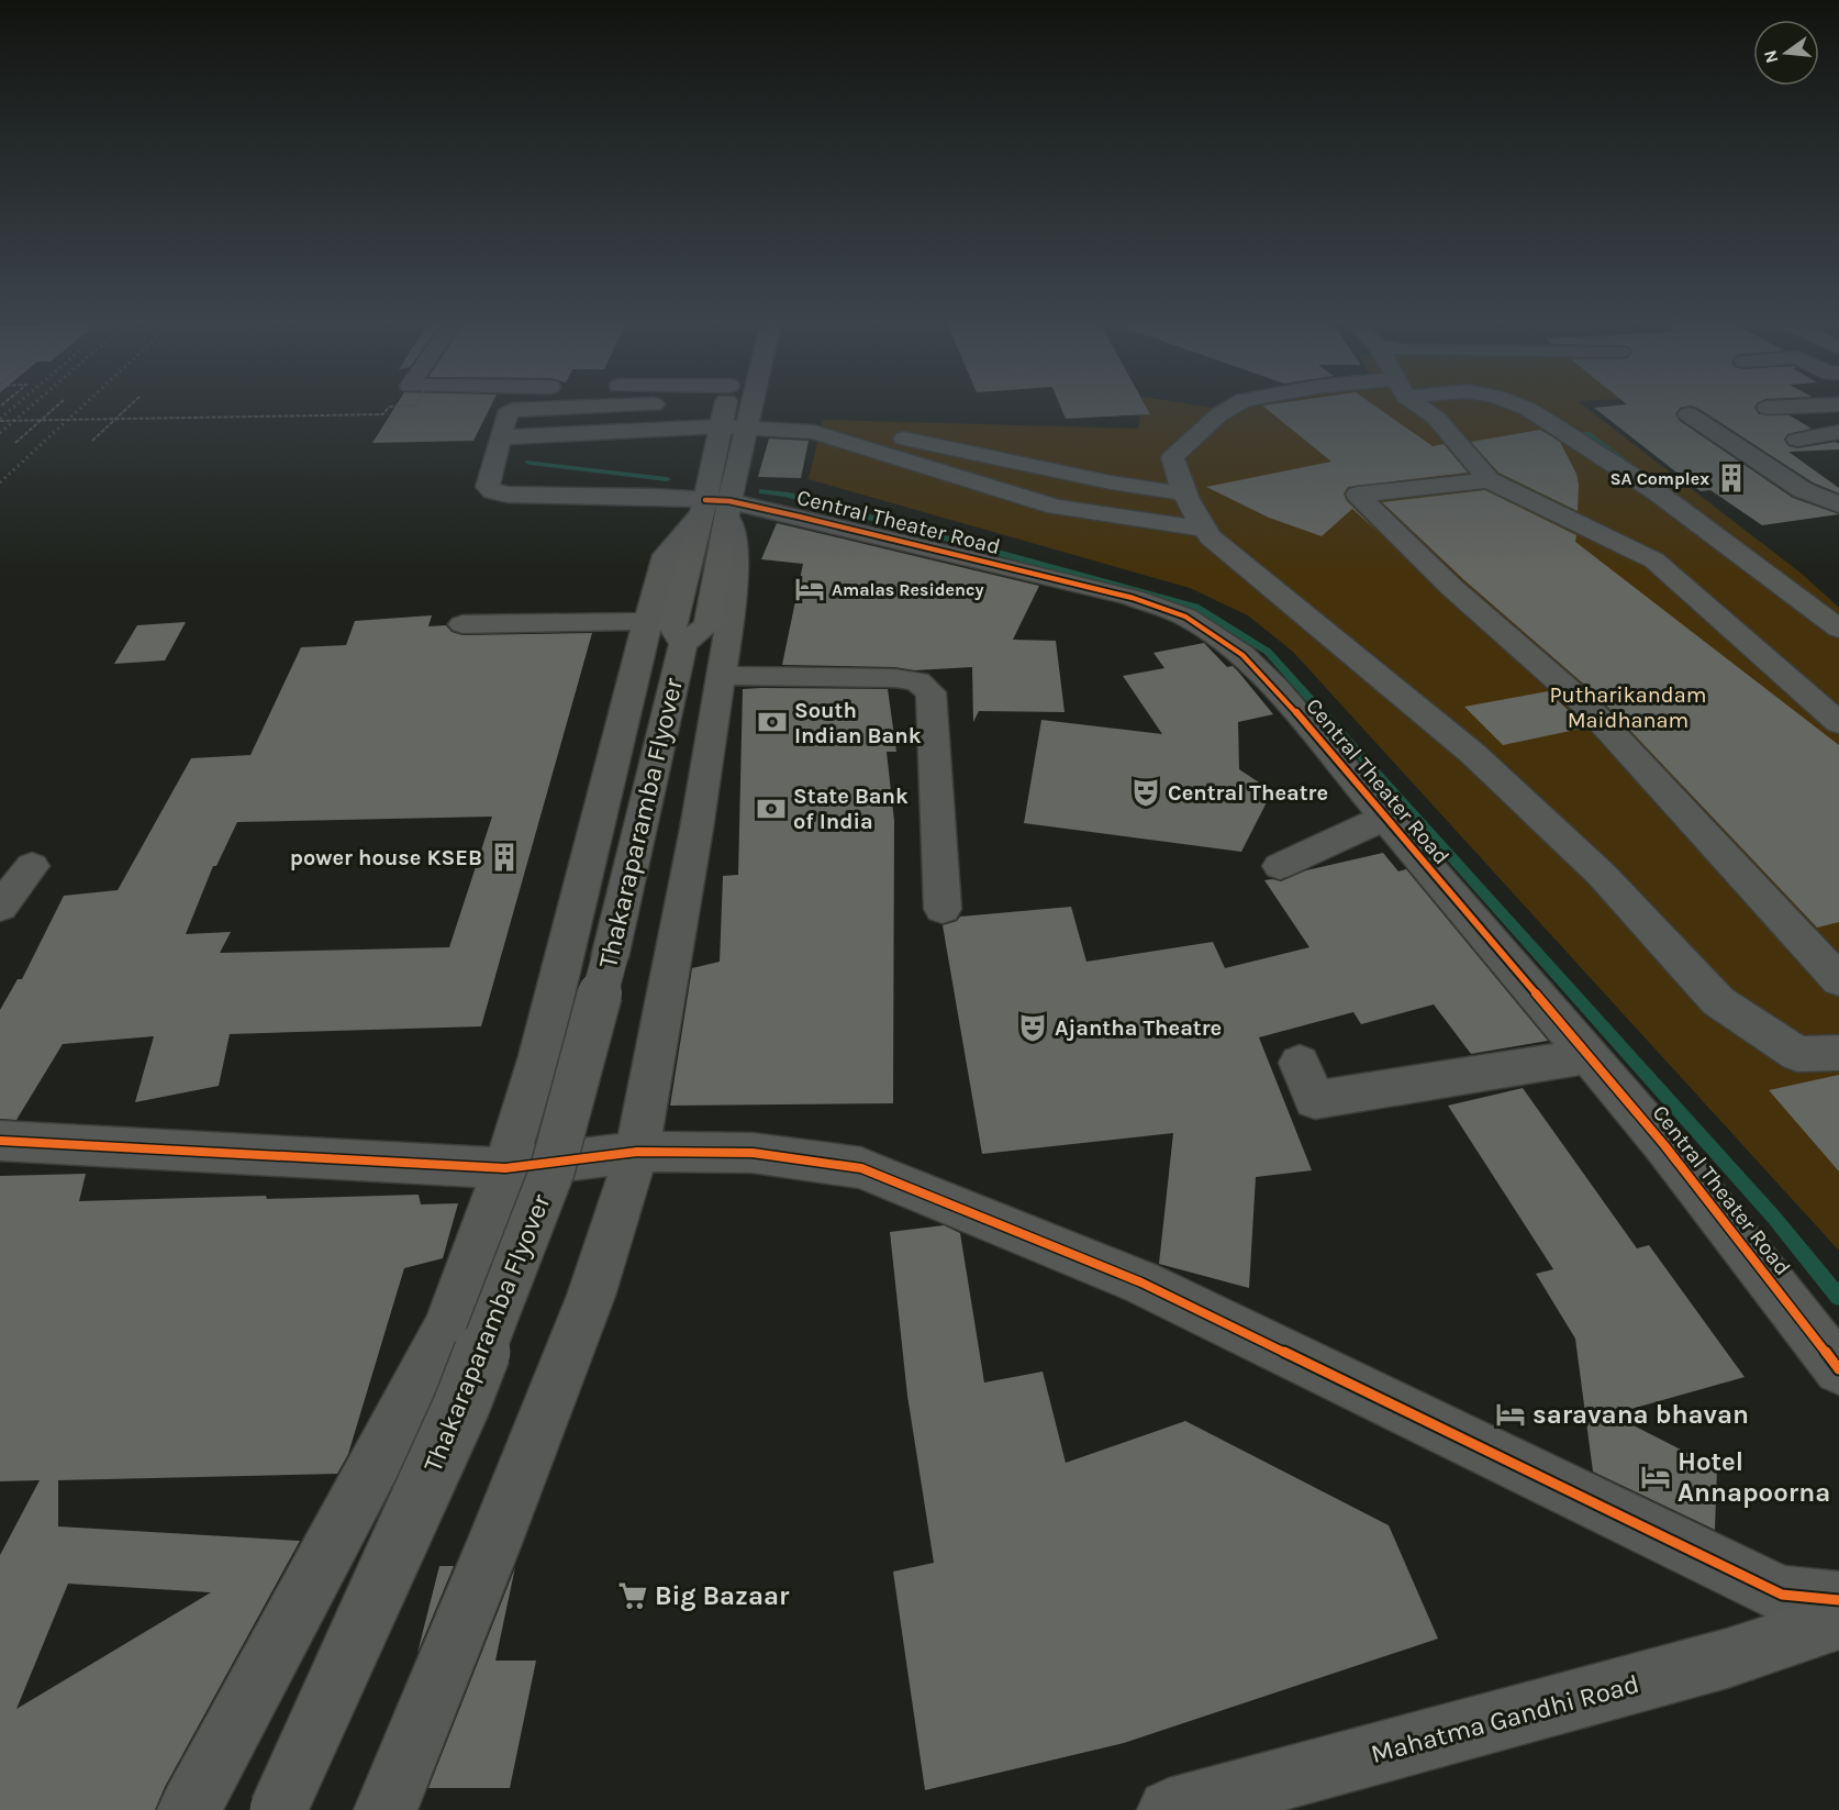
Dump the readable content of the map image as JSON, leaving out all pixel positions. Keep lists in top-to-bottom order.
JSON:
{
  "streets": {
    "main road": ["Thakaraparamba Flyover", "Mahatma Gandhi Road"],
    "street": ["Central Theater Road"]
  },
  "crossings": [
    ["Central Theater Road", "Thakaraparamba Flyover"]
  ],
  "parks": ["Putharikandam Maidhanam"],
  "places": {
    "building": ["SA Complex", "power house KSEB"],
    "hotel": ["Amalas Residency", "saravana bhavan", "Hotel Annapoorna"],
    "bank": ["South Indian Bank", "State Bank of India"],
    "theatre": ["Central Theatre", "Ajantha Theatre"],
    "supermarket": ["Big Bazaar"]
  },
  "north": "left"
}
